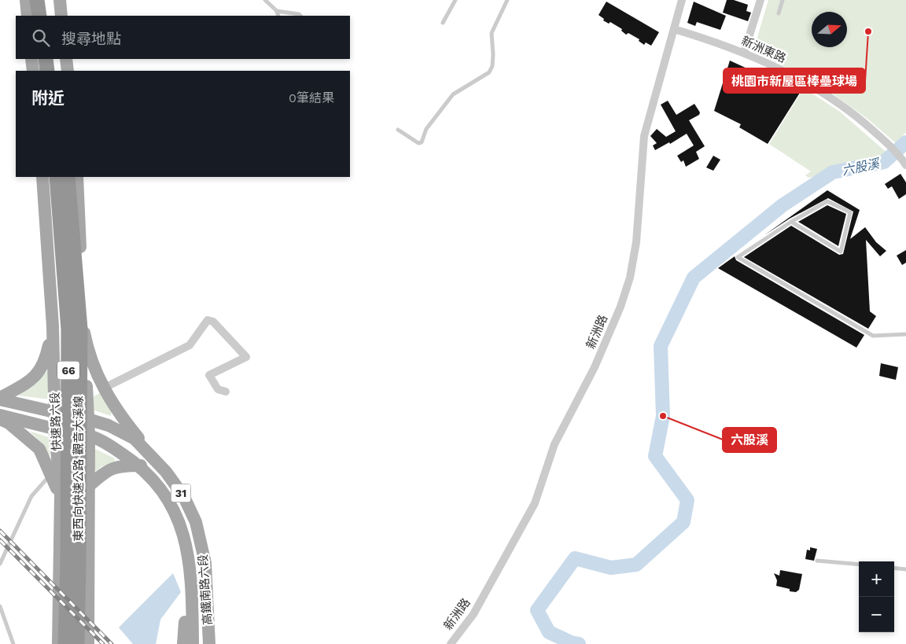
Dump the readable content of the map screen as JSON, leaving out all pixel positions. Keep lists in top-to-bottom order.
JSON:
{
  "streets": {
    "highway": ["66", "東西向快速公路 觀音大溪線"],
    "main road": ["快速路六段", "31", "高鐵南路六段"],
    "street": ["新洲東路", "新洲路"]
  },
  "crossings": [
    ["新洲東路", "新洲路"],
    ["66", "31"],
    ["66", "高鐵南路六段"],
    ["快速路六段", "高鐵南路六段"],
    ["31", "高鐵南路六段"]
  ],
  "water": ["六股溪"],
  "places": ["桃園市新屋區棒壘球場", "六股溪"],
  "north": "right",
  "page": {
    "search": "搜尋地點",
    "heading": ["附近", "0筆結果"],
    "map_buttons": ["+", "−"]
  }
}
